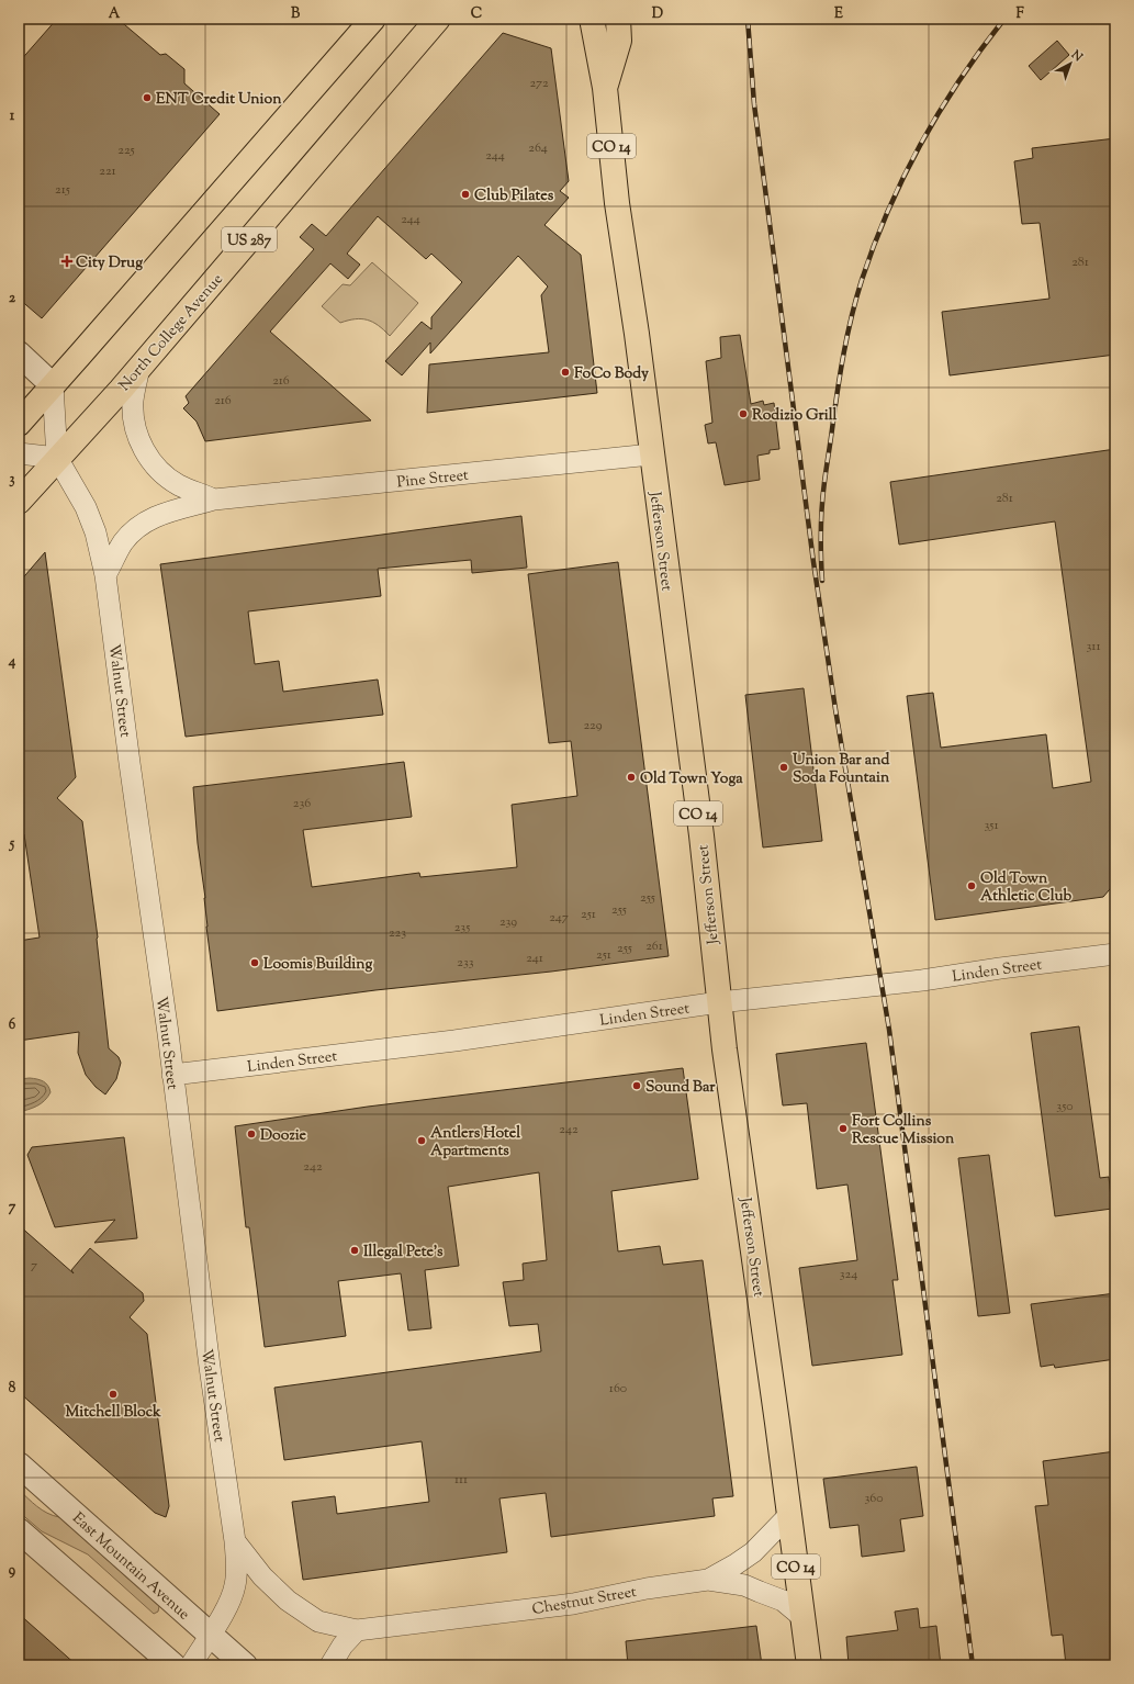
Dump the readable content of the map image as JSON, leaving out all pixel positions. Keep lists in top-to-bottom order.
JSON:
{
  "streets": {
    "highway": [
      "CO 14",
      "US 287",
      "North College Avenue",
      "Jefferson Street"
    ],
    "street": [
      "Pine Street",
      "Walnut Street",
      "Linden Street",
      "East Mountain Avenue",
      "Chestnut Street"
    ]
  },
  "crossings": [
    ["CO 14", "Jefferson Street"],
    ["North College Avenue", "Pine Street"],
    ["North College Avenue", "Walnut Street"],
    ["Pine Street", "Jefferson Street"],
    ["Pine Street", "Walnut Street"],
    ["Jefferson Street", "Linden Street"],
    ["Jefferson Street", "Chestnut Street"],
    ["Walnut Street", "Linden Street"],
    ["Walnut Street", "East Mountain Avenue"],
    ["Walnut Street", "Chestnut Street"]
  ],
  "places": {
    "other": [
      "ENT Credit Union",
      "Club Pilates",
      "FoCo Body",
      "Rodizio Grill",
      "Union Bar and Soda Fountain",
      "Old Town Yoga",
      "Old Town Athletic Club",
      "Loomis Building",
      "Sound Bar",
      "Fort Collins Rescue Mission",
      "Doozie",
      "Antlers Hotel Apartments",
      "Illegal Pete's",
      "Mitchell Block"
    ],
    "health": ["City Drug"]
  },
  "house_numbers": [
    "272",
    "264",
    "225",
    "244",
    "221",
    "215",
    "244",
    "281",
    "216",
    "216",
    "281",
    "311",
    "229",
    "236",
    "351",
    "255",
    "255",
    "251",
    "247",
    "239",
    "235",
    "223",
    "261",
    "255",
    "251",
    "241",
    "233",
    "350",
    "242",
    "242",
    "7",
    "324",
    "160",
    "111",
    "360"
  ],
  "north": "top right",
  "grid": {
    "columns": [
      "A",
      "B",
      "C",
      "D",
      "E",
      "F"
    ],
    "rows": [
      "1",
      "2",
      "3",
      "4",
      "5",
      "6",
      "7",
      "8",
      "9"
    ]
  }
}
